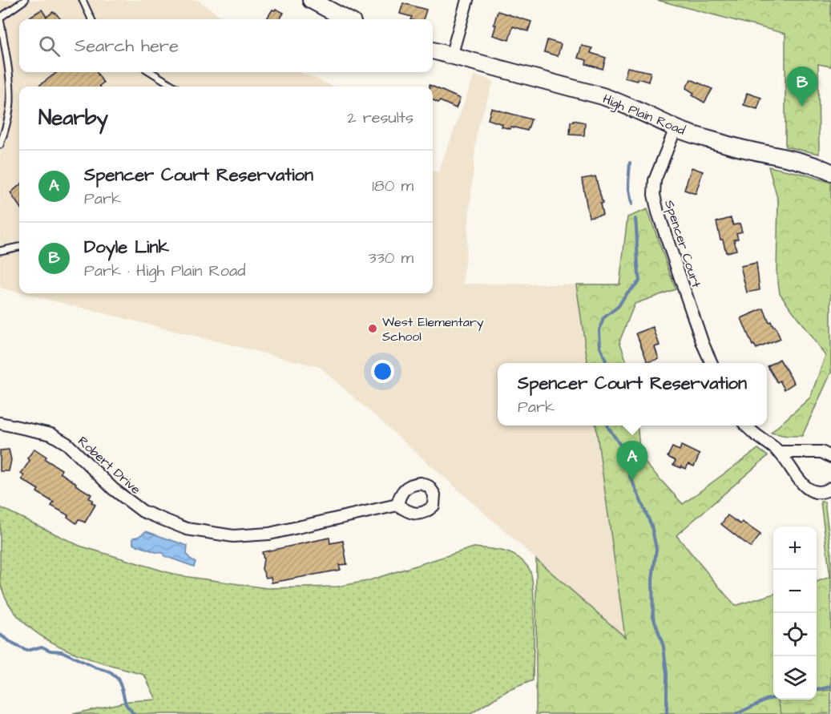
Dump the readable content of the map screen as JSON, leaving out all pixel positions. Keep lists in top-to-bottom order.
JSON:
{
  "streets": {
    "street": ["High Plain Road", "Spencer Court", "Robert Drive"]
  },
  "crossings": [
    ["High Plain Road", "Spencer Court"]
  ],
  "places": ["West Elementary School"],
  "page": {
    "search": "Search here",
    "pins": ["B", "A"],
    "heading": ["Nearby", "2 results"],
    "list": [
      {
        "mark": "A",
        "name": "Spencer Court Reservation",
        "note": "Park",
        "value": "180 m"
      },
      {
        "mark": "B",
        "name": "Doyle Link",
        "note": "Park · High Plain Road",
        "value": "330 m"
      }
    ],
    "popup": ["Spencer Court Reservation", "Park"],
    "map_buttons": ["+", "−"]
  }
}
